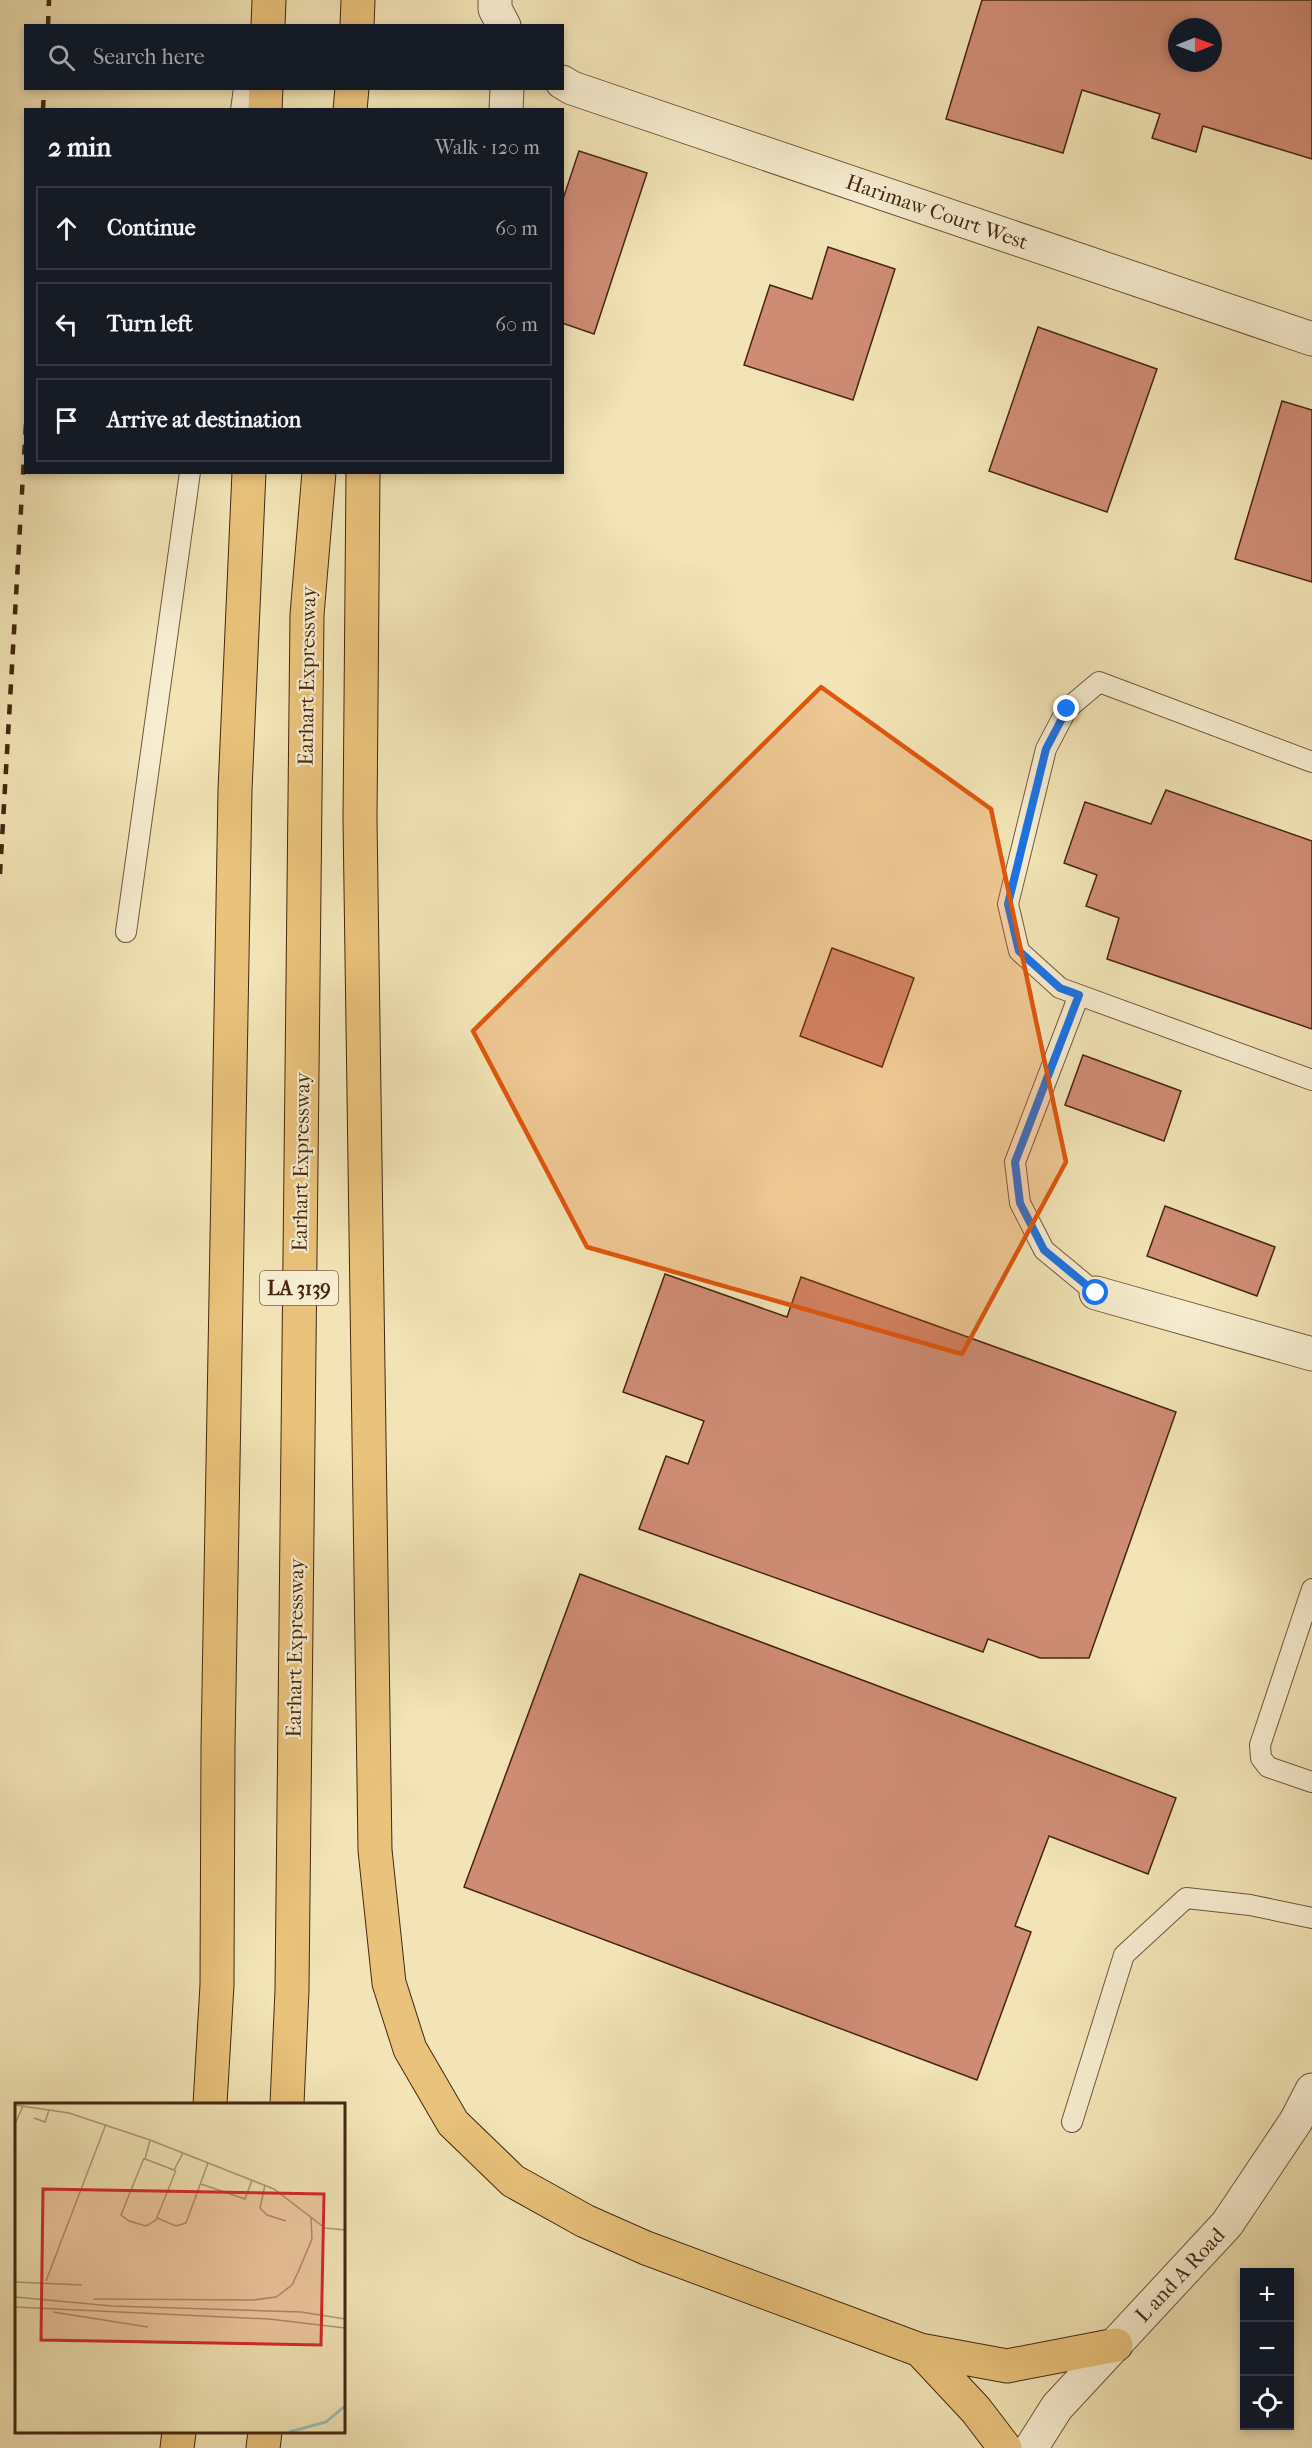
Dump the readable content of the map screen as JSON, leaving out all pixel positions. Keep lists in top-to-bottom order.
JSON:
{
  "streets": {
    "highway": ["Earhart Expressway", "LA 3139"],
    "street": ["Harimaw Court West", "L and A Road"]
  },
  "north": "right",
  "page": {
    "search": "Search here",
    "heading": ["2 min", "Walk · 120 m"],
    "list": [
      ["Continue", "60 m"],
      ["Turn left", "60 m"],
      "Arrive at destination"
    ],
    "map_buttons": ["+", "−"]
  }
}
